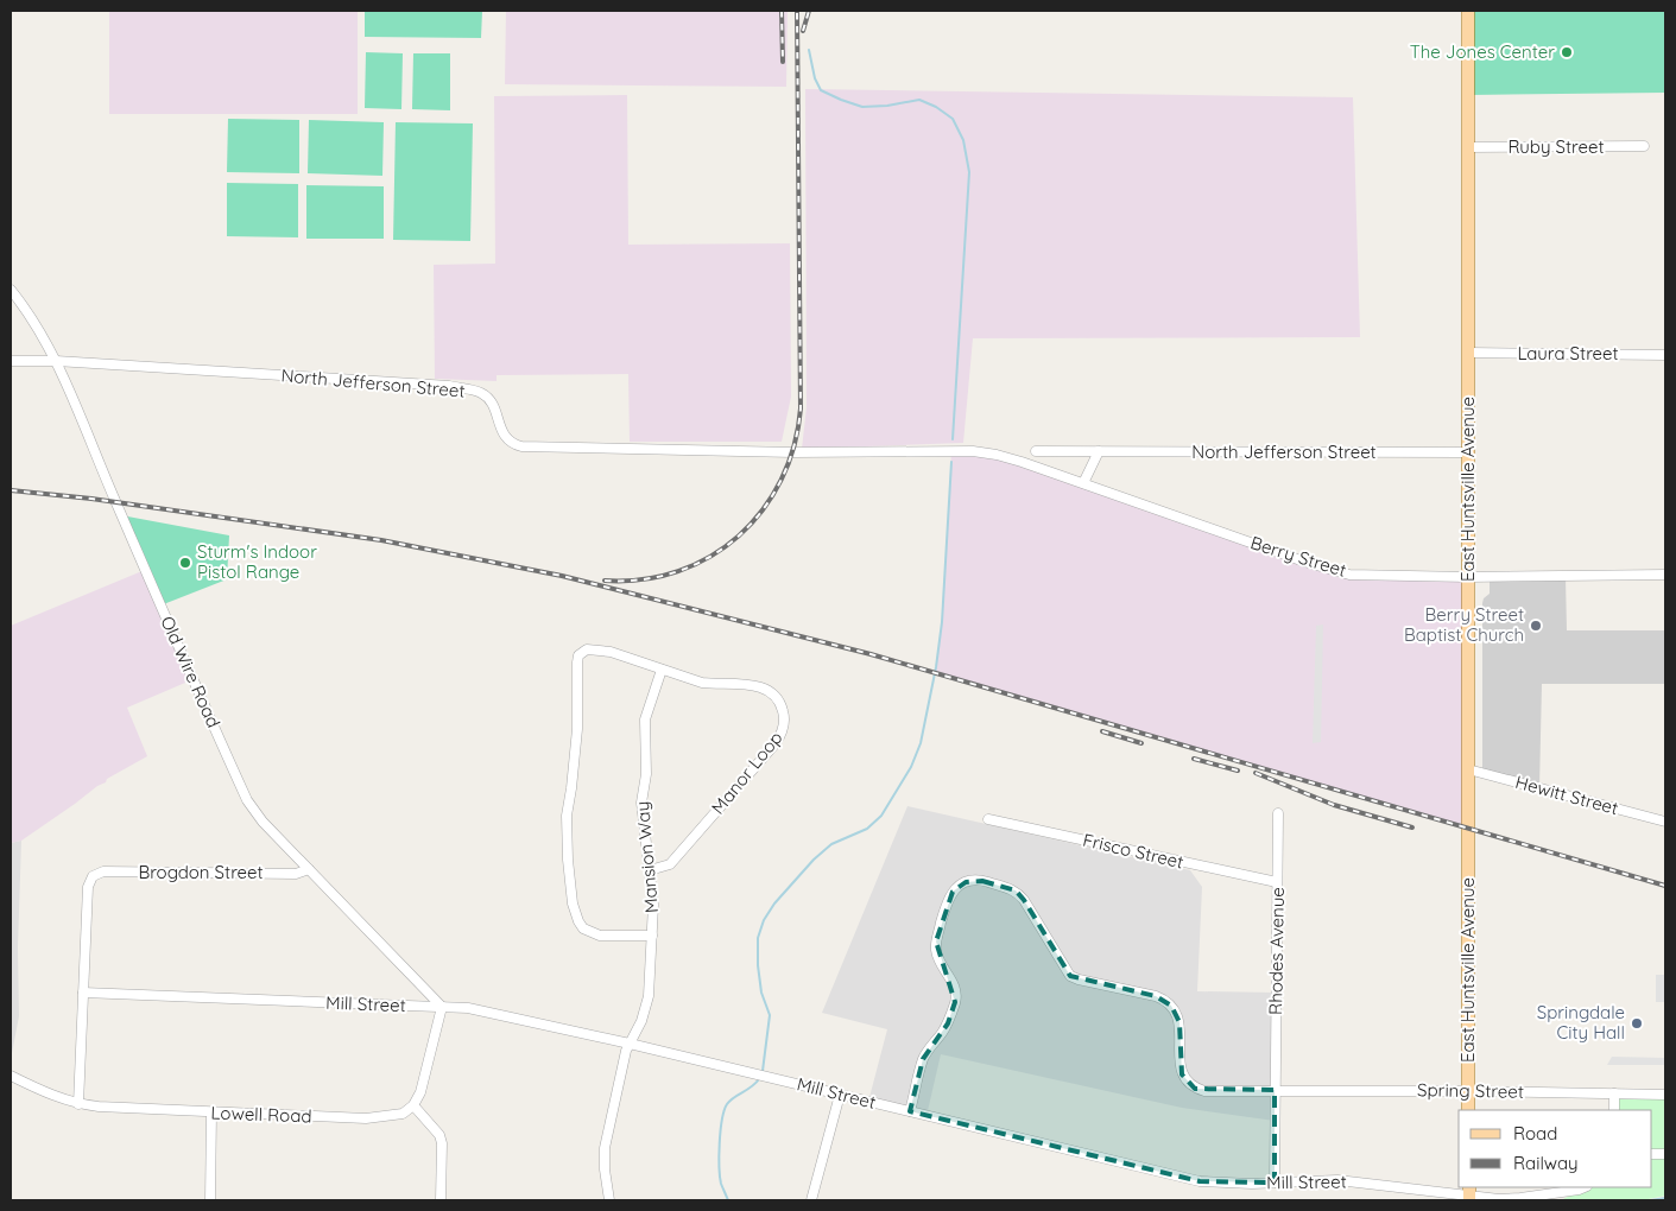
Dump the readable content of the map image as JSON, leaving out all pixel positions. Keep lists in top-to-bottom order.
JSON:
{
  "streets": {
    "main road": ["East Huntsville Avenue"],
    "street": [
      "Ruby Street",
      "Laura Street",
      "North Jefferson Street",
      "Berry Street",
      "Old Wire Road",
      "Manor Loop",
      "Hewitt Street",
      "Frisco Street",
      "Mansion Way",
      "Brogdon Street",
      "Rhodes Avenue",
      "Mill Street",
      "Spring Street",
      "Lowell Road"
    ]
  },
  "crossings": [
    ["Ruby Street", "East Huntsville Avenue"],
    ["Laura Street", "East Huntsville Avenue"],
    ["North Jefferson Street", "East Huntsville Avenue"],
    ["North Jefferson Street", "Berry Street"],
    ["North Jefferson Street", "Old Wire Road"],
    ["East Huntsville Avenue", "Berry Street"],
    ["East Huntsville Avenue", "Hewitt Street"],
    ["East Huntsville Avenue", "Spring Street"],
    ["Old Wire Road", "Brogdon Street"],
    ["Old Wire Road", "Mill Street"],
    ["Manor Loop", "Mansion Way"],
    ["Frisco Street", "Rhodes Avenue"],
    ["Mansion Way", "Mill Street"],
    ["Brogdon Street", "Mill Street"],
    ["Rhodes Avenue", "Mill Street"],
    ["Rhodes Avenue", "Spring Street"]
  ],
  "places": [
    "The Jones Center",
    "Sturm's Indoor Pistol Range",
    "Berry Street Baptist Church",
    "Springdale City Hall"
  ],
  "legend": ["Road", "Railway"]
}
